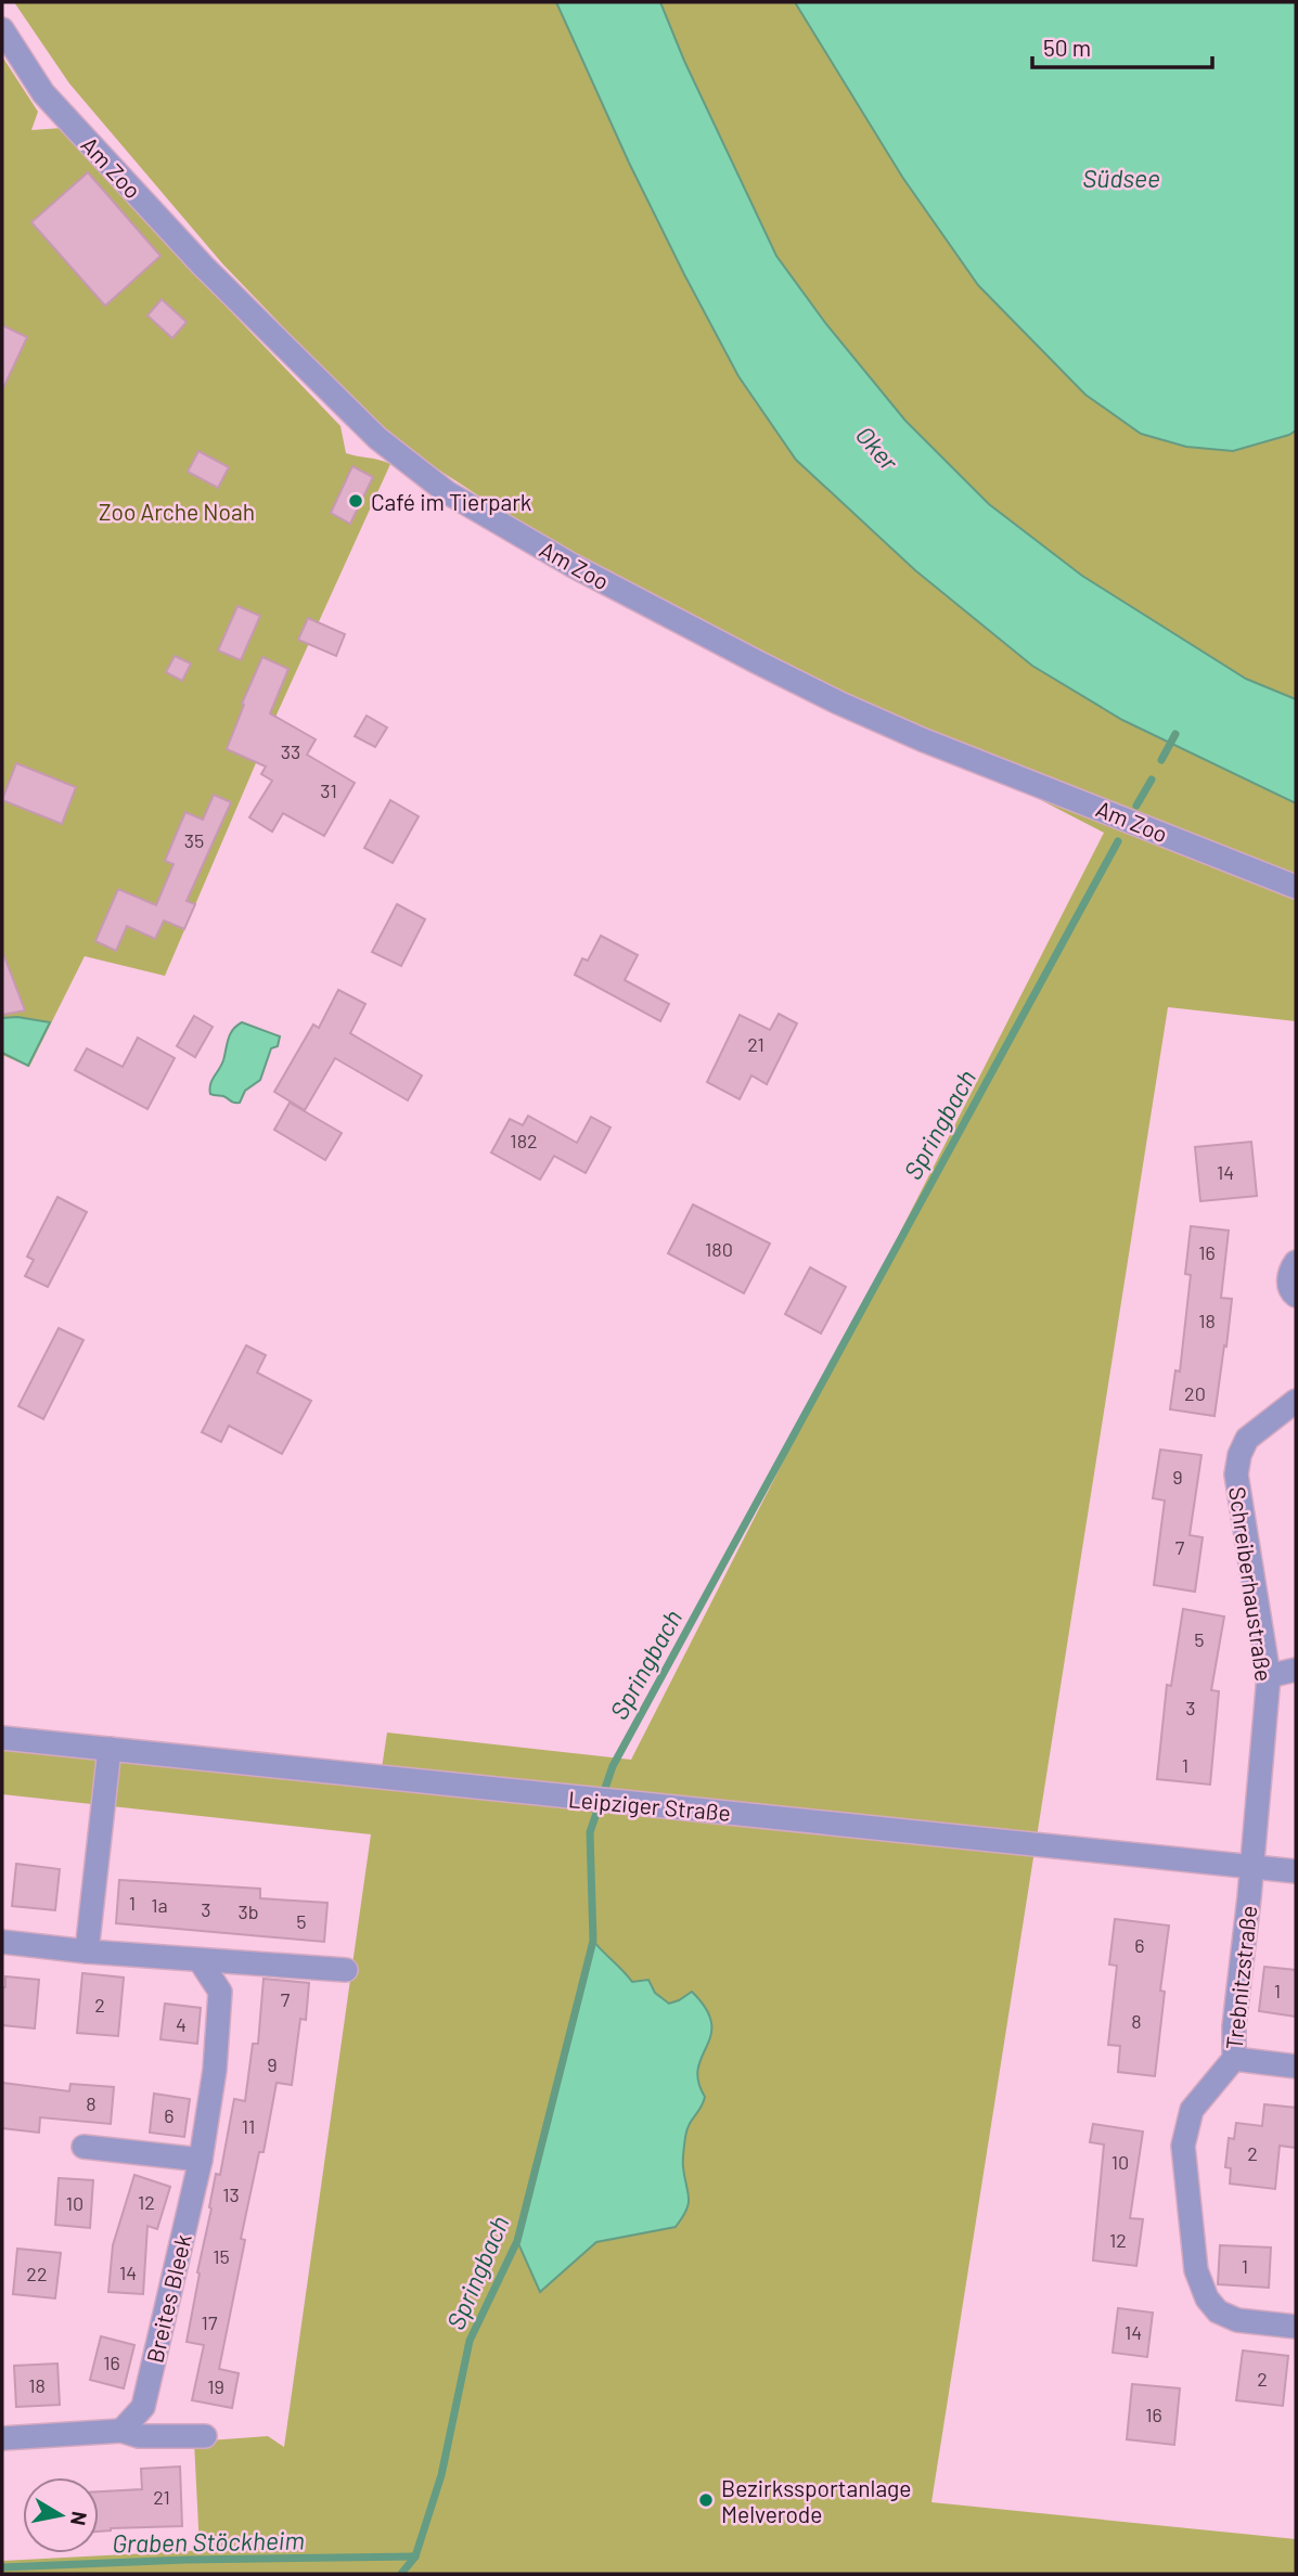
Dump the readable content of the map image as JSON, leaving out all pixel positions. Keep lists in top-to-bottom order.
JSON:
{
  "streets": {
    "street": [
      "Am Zoo",
      "Schreiberhaustraße",
      "Leipziger Straße",
      "Trebnitzstraße",
      "Breites Bleek"
    ]
  },
  "crossings": [
    ["Schreiberhaustraße", "Leipziger Straße"],
    ["Schreiberhaustraße", "Trebnitzstraße"],
    ["Leipziger Straße", "Trebnitzstraße"]
  ],
  "water": [
    "Südsee",
    "Oker",
    "Springbach",
    "Graben Stöckheim"
  ],
  "parks": ["Zoo Arche Noah"],
  "places": ["Café im Tierpark", "Bezirkssportanlage Melverode"],
  "house_numbers": [
    "33",
    "31",
    "35",
    "21",
    "182",
    "14",
    "180",
    "16",
    "18",
    "20",
    "9",
    "7",
    "5",
    "3",
    "1",
    "1",
    "1a",
    "3",
    "3b",
    "5",
    "6",
    "1",
    "7",
    "2",
    "8",
    "4",
    "9",
    "8",
    "6",
    "11",
    "2",
    "10",
    "13",
    "12",
    "10",
    "12",
    "15",
    "1",
    "14",
    "22",
    "17",
    "14",
    "16",
    "2",
    "18",
    "19",
    "16",
    "21"
  ],
  "scale_bar": "50 m",
  "north": "right"
}
